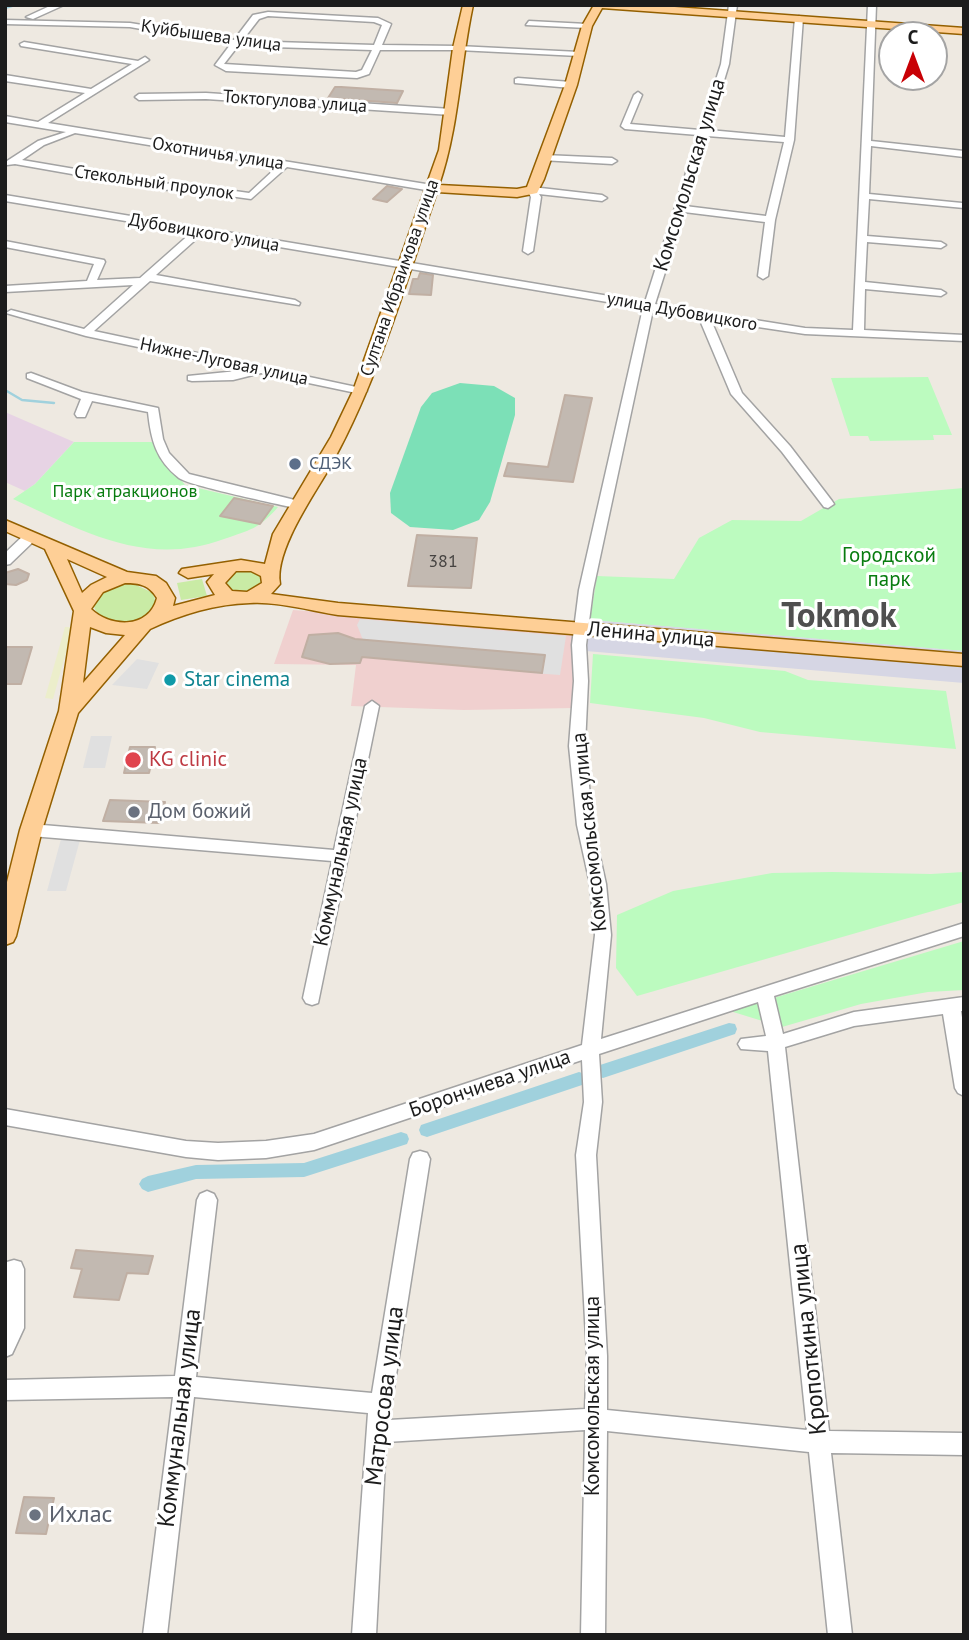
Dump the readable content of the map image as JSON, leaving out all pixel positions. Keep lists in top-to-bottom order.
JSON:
{
  "streets": {
    "main road": ["Султана Ибраимова улица", "Ленина улица"],
    "street": [
      "Куйбышева улица",
      "Токтогулова улица",
      "Охотничья улица",
      "Комсомольская улица",
      "Стекольный проулок",
      "Дубовицкого улица",
      "улица Дубовицкого",
      "Нижне-Луговая улица",
      "Коммунальная улица",
      "Борончиева улица",
      "Кропоткина улица",
      "Матросова улица"
    ]
  },
  "crossings": [
    ["Куйбышева улица", "Султана Ибраимова улица"],
    ["Токтогулова улица", "Султана Ибраимова улица"],
    ["Охотничья улица", "Стекольный проулок"],
    ["Охотничья улица", "Султана Ибраимова улица"],
    ["Комсомольская улица", "улица Дубовицкого"],
    ["Комсомольская улица", "Ленина улица"],
    ["Комсомольская улица", "Борончиева улица"],
    ["Дубовицкого улица", "Султана Ибраимова улица"],
    ["Дубовицкого улица", "улица Дубовицкого"],
    ["Султана Ибраимова улица", "улица Дубовицкого"],
    ["Султана Ибраимова улица", "Нижне-Луговая улица"],
    ["Борончиева улица", "Кропоткина улица"]
  ],
  "districts": ["Tokmok"],
  "parks": ["Парк атракционов", "Городской парк"],
  "places": [
    "СДЭК",
    "Star cinema",
    "KG clinic",
    "Дом божий",
    "Ихлас"
  ],
  "house_numbers": ["381"],
  "north": "top"
}
